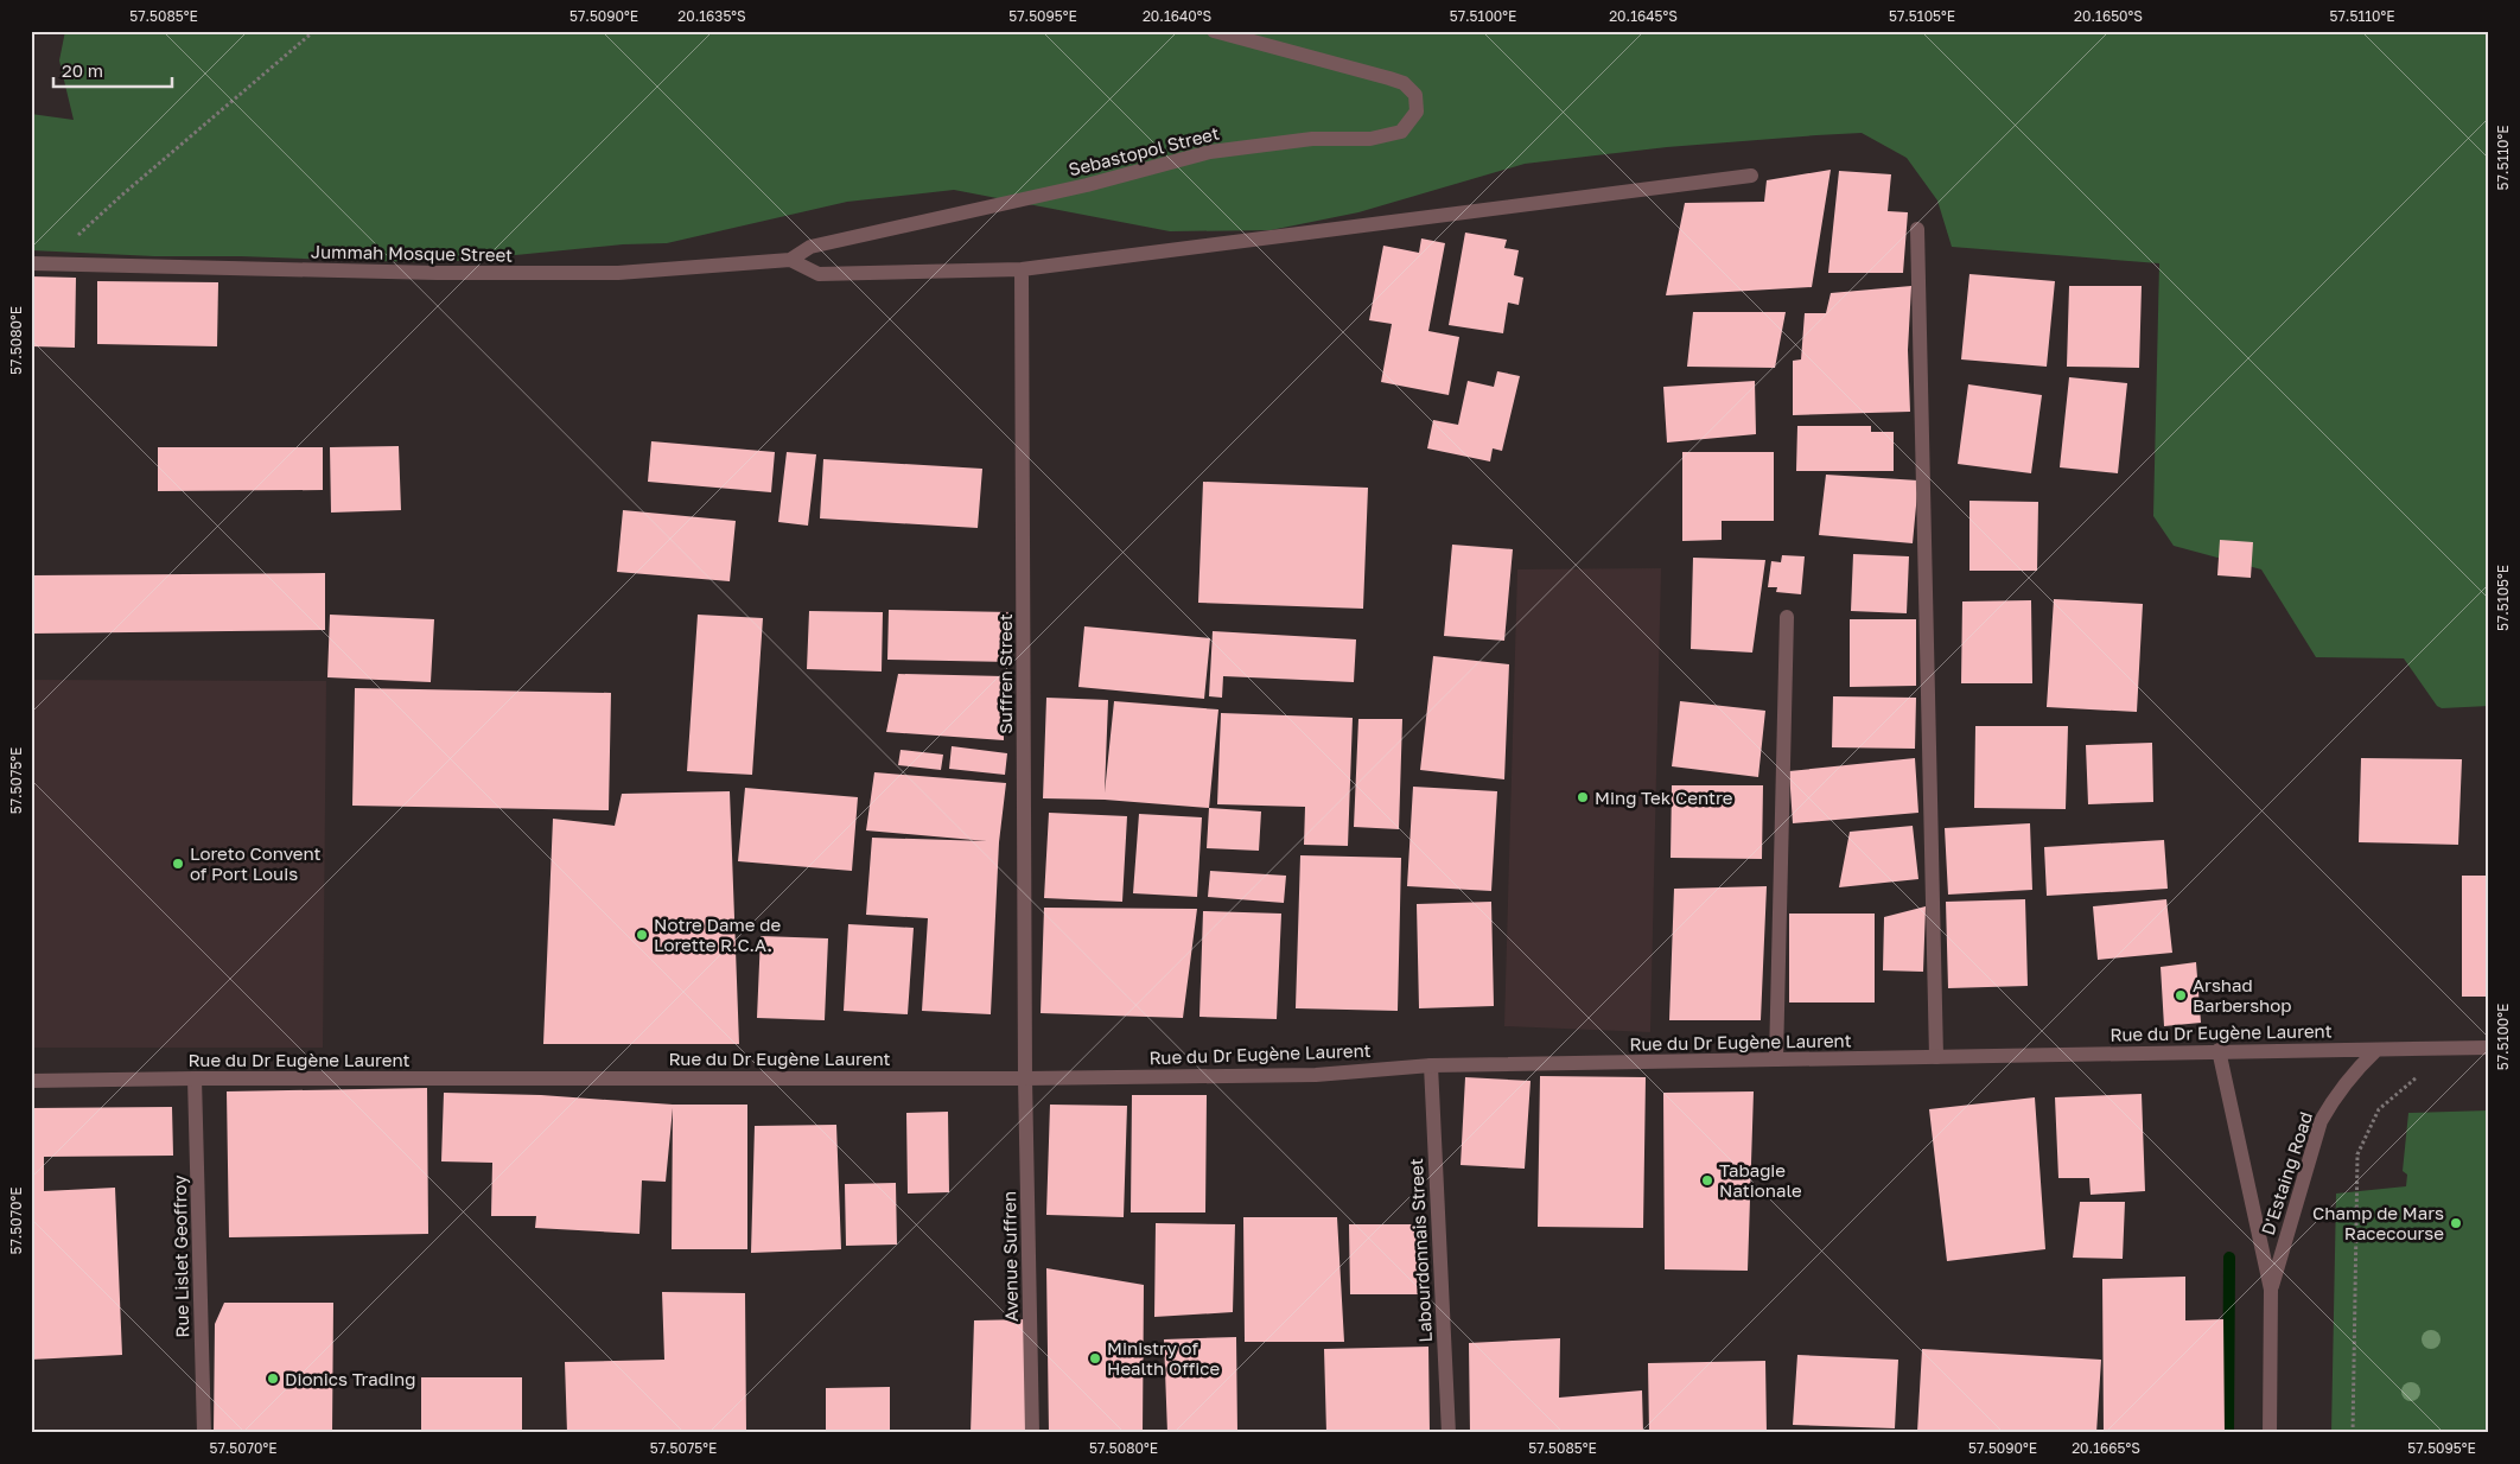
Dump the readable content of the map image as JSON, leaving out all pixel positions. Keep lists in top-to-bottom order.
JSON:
{
  "streets": {
    "street": [
      "Sebastopol Street",
      "Jummah Mosque Street",
      "Suffren Street",
      "Rue du Dr Eugène Laurent",
      "D'Estaing Road",
      "Labourdonnais Street",
      "Rue Lislet Geoffroy",
      "Avenue Suffren"
    ]
  },
  "crossings": [
    ["Sebastopol Street", "Jummah Mosque Street"],
    ["Suffren Street", "Rue du Dr Eugène Laurent"],
    ["Suffren Street", "Avenue Suffren"],
    ["Rue du Dr Eugène Laurent", "D'Estaing Road"],
    ["Rue du Dr Eugène Laurent", "Labourdonnais Street"],
    ["Rue du Dr Eugène Laurent", "Rue Lislet Geoffroy"],
    ["Rue du Dr Eugène Laurent", "Avenue Suffren"]
  ],
  "places": [
    "Ming Tek Centre",
    "Loreto Convent of Port Louis",
    "Notre Dame de Lorette R.C.A.",
    "Arshad Barbershop",
    "Tabagie Nationale",
    "Champ de Mars Racecourse",
    "Ministry of Health Office",
    "Dionics Trading"
  ],
  "scale_bar": "20 m",
  "coordinates": [
    "57.5085°E",
    "57.5090°E",
    "20.1635°S",
    "57.5095°E",
    "20.1640°S",
    "57.5100°E",
    "20.1645°S",
    "57.5105°E",
    "20.1650°S",
    "57.5110°E",
    "57.5080°E",
    "57.5075°E",
    "57.5070°E",
    "20.1665°S"
  ]
}
